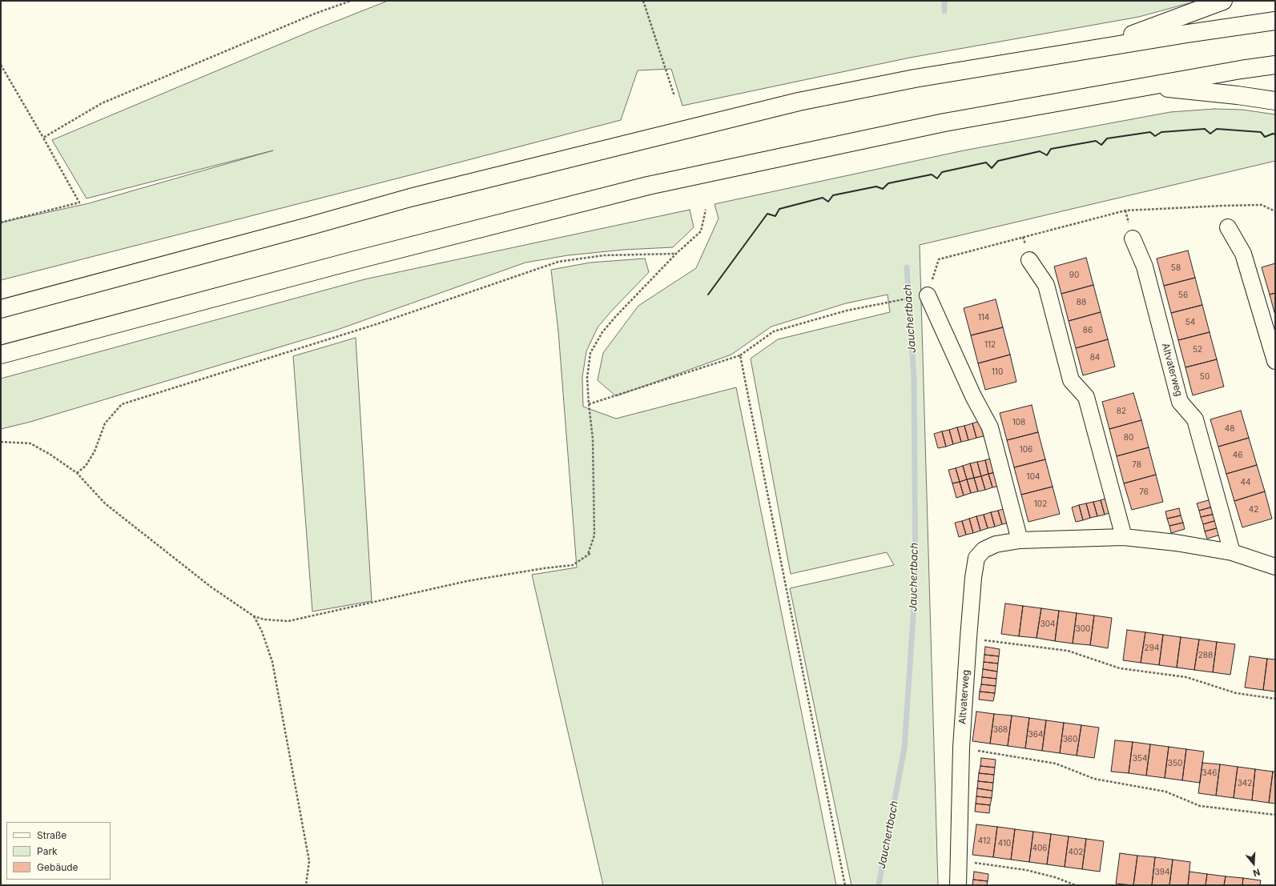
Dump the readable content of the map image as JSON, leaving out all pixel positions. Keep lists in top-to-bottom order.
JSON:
{
  "streets": {
    "street": ["Altvaterweg"]
  },
  "water": ["Jauchertbach"],
  "house_numbers": [
    "58",
    "90",
    "56",
    "88",
    "114",
    "54",
    "86",
    "112",
    "52",
    "84",
    "110",
    "50",
    "82",
    "108",
    "48",
    "80",
    "106",
    "46",
    "78",
    "104",
    "44",
    "76",
    "102",
    "42",
    "304",
    "300",
    "294",
    "288",
    "368",
    "364",
    "360",
    "354",
    "350",
    "346",
    "342",
    "412",
    "410",
    "406",
    "402",
    "394"
  ],
  "legend": ["Straße", "Park", "Gebäude"],
  "north": "bottom"
}
